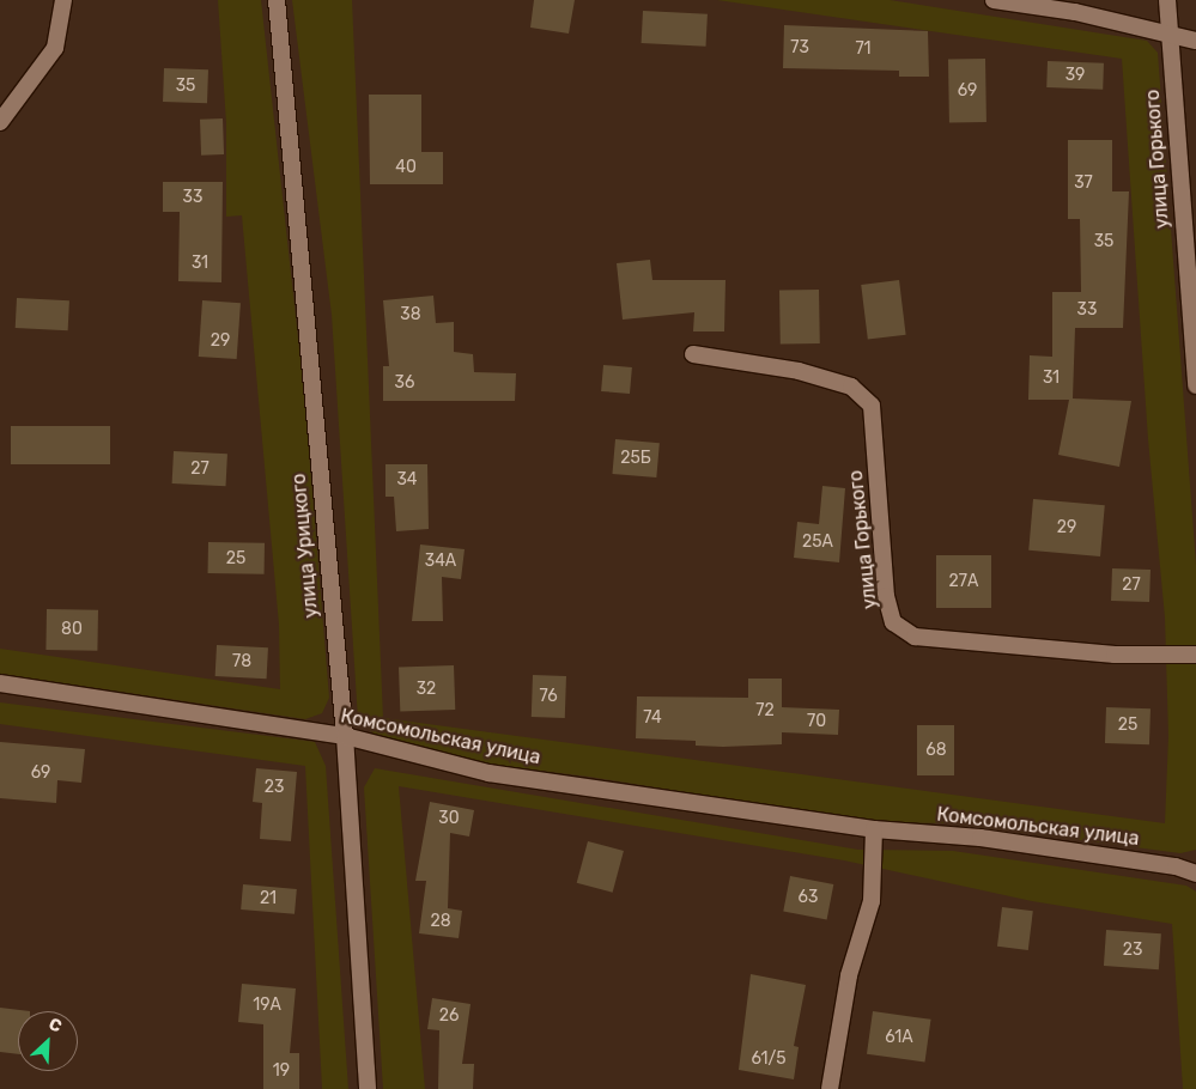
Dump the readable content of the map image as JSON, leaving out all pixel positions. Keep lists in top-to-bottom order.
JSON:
{
  "streets": {
    "street": ["улица Горького", "улица Урицкого", "Комсомольская улица"]
  },
  "crossings": [
    ["улица Урицкого", "Комсомольская улица"]
  ],
  "house_numbers": [
    "73",
    "71",
    "39",
    "35",
    "69",
    "40",
    "37",
    "33",
    "35",
    "31",
    "33",
    "38",
    "29",
    "31",
    "36",
    "25Б",
    "27",
    "34",
    "29",
    "25А",
    "25",
    "34А",
    "27А",
    "27",
    "80",
    "78",
    "32",
    "76",
    "72",
    "74",
    "70",
    "25",
    "68",
    "69",
    "23",
    "30",
    "63",
    "21",
    "28",
    "23",
    "19А",
    "26",
    "61А",
    "61/5",
    "19"
  ],
  "north": "top right"
}
